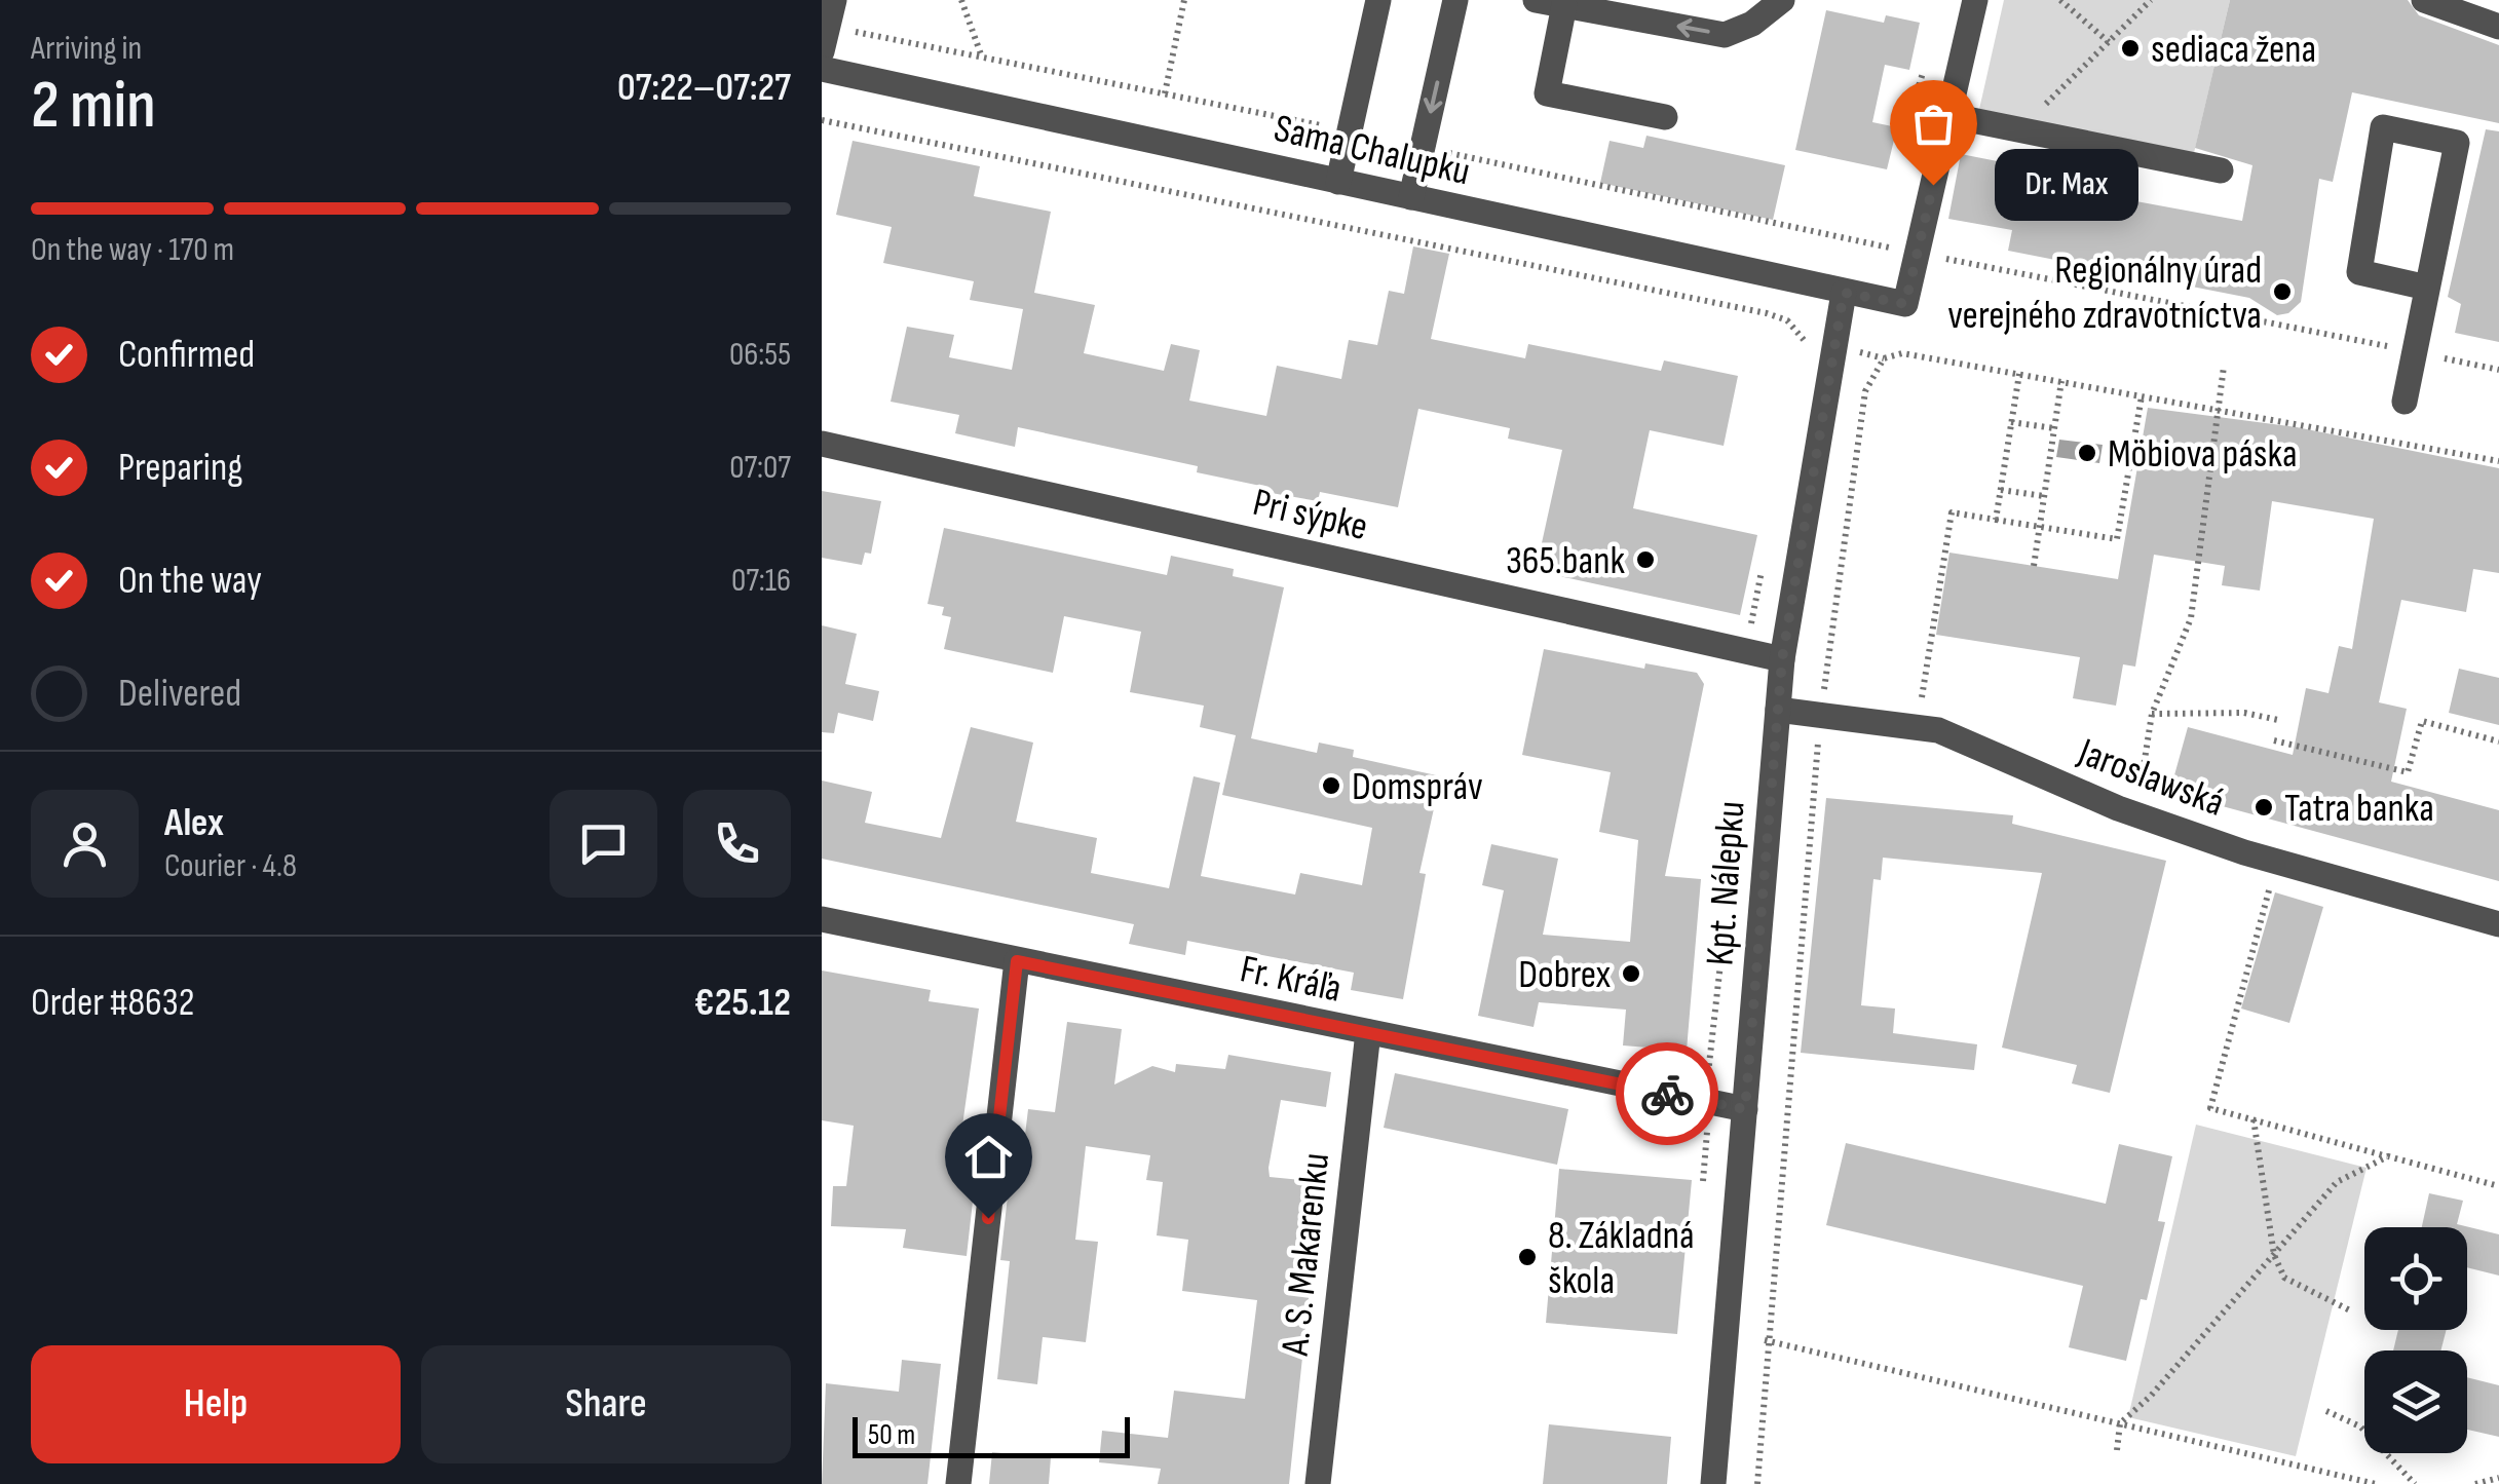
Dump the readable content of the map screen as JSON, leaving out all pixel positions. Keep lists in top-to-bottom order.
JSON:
{
  "streets": {
    "street": [
      "Sama Chalupku",
      "Pri sýpke",
      "Jaroslawská",
      "Kpt. Nálepku",
      "Fr. Kráľa",
      "A. S. Makarenku"
    ]
  },
  "crossings": [
    ["Sama Chalupku", "Kpt. Nálepku"],
    ["Pri sýpke", "Kpt. Nálepku"],
    ["Jaroslawská", "Kpt. Nálepku"],
    ["Kpt. Nálepku", "Fr. Kráľa"],
    ["Fr. Kráľa", "A. S. Makarenku"]
  ],
  "places": [
    "sediaca žena",
    "Dr. Max",
    "Regionálny úrad verejného zdravotníctva",
    "Möbiova páska",
    "365.bank",
    "Domspráv",
    "Tatra banka",
    "Dobrex",
    "8. Základná škola"
  ],
  "scale_bar": "50 m",
  "page": {
    "heading": ["2 min", "Arriving in", "07:22–07:27"],
    "panel": [
      "Alex",
      "Courier · 4.8",
      "Order #8632",
      "€25.12"
    ],
    "bubble": "Dr. Max",
    "bar": "On the way · 170 m",
    "list": [
      ["Confirmed", "06:55"],
      ["Preparing", "07:07"],
      ["On the way", "07:16"],
      "Delivered"
    ],
    "buttons": ["Help", "Share"],
    "scale": "50 m"
  }
}
